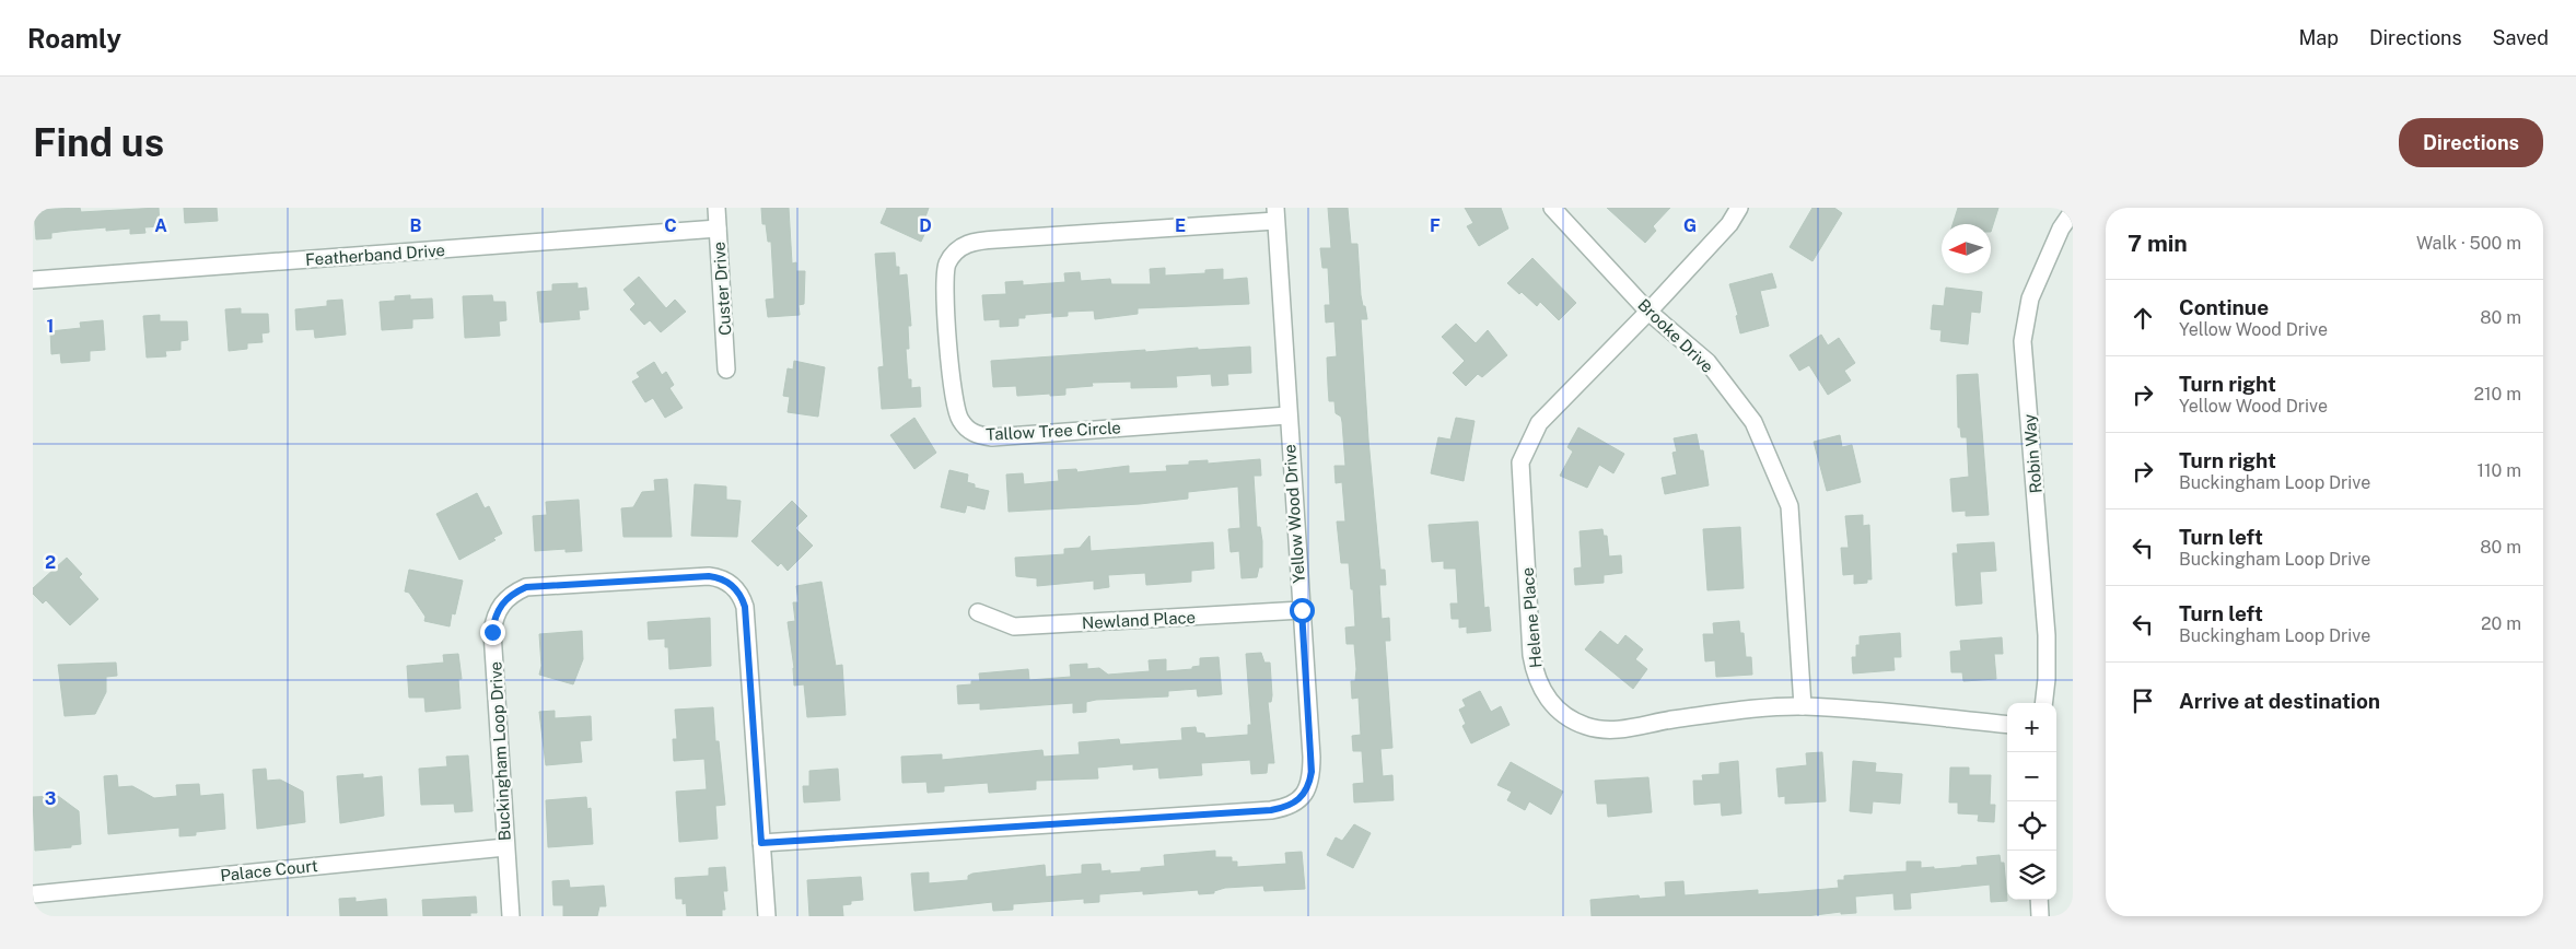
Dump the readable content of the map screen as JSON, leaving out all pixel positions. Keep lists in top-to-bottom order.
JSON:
{
  "streets": {
    "street": [
      "Featherband Drive",
      "Custer Drive",
      "Brooke Drive",
      "Tallow Tree Circle",
      "Robin Way",
      "Yellow Wood Drive",
      "Helene Place",
      "Newland Place",
      "Buckingham Loop Drive",
      "Palace Court"
    ]
  },
  "crossings": [
    ["Featherband Drive", "Custer Drive"],
    ["Brooke Drive", "Helene Place"],
    ["Tallow Tree Circle", "Yellow Wood Drive"],
    ["Yellow Wood Drive", "Newland Place"],
    ["Yellow Wood Drive", "Buckingham Loop Drive"],
    ["Buckingham Loop Drive", "Palace Court"]
  ],
  "north": "left",
  "page": {
    "header": "Roamly",
    "nav": ["Map", "Directions", "Saved"],
    "buttons": "Directions",
    "title": "Find us",
    "heading": ["7 min", "Walk · 500 m"],
    "list": [
      ["Continue", "Yellow Wood Drive", "80 m"],
      ["Turn right", "Yellow Wood Drive", "210 m"],
      ["Turn right", "Buckingham Loop Drive", "110 m"],
      ["Turn left", "Buckingham Loop Drive", "80 m"],
      ["Turn left", "Buckingham Loop Drive", "20 m"],
      "Arrive at destination"
    ],
    "map_buttons": ["+", "−"]
  },
  "grid": {
    "columns": [
      "A",
      "B",
      "C",
      "D",
      "E",
      "F",
      "G"
    ],
    "rows": ["1", "2", "3"]
  }
}
